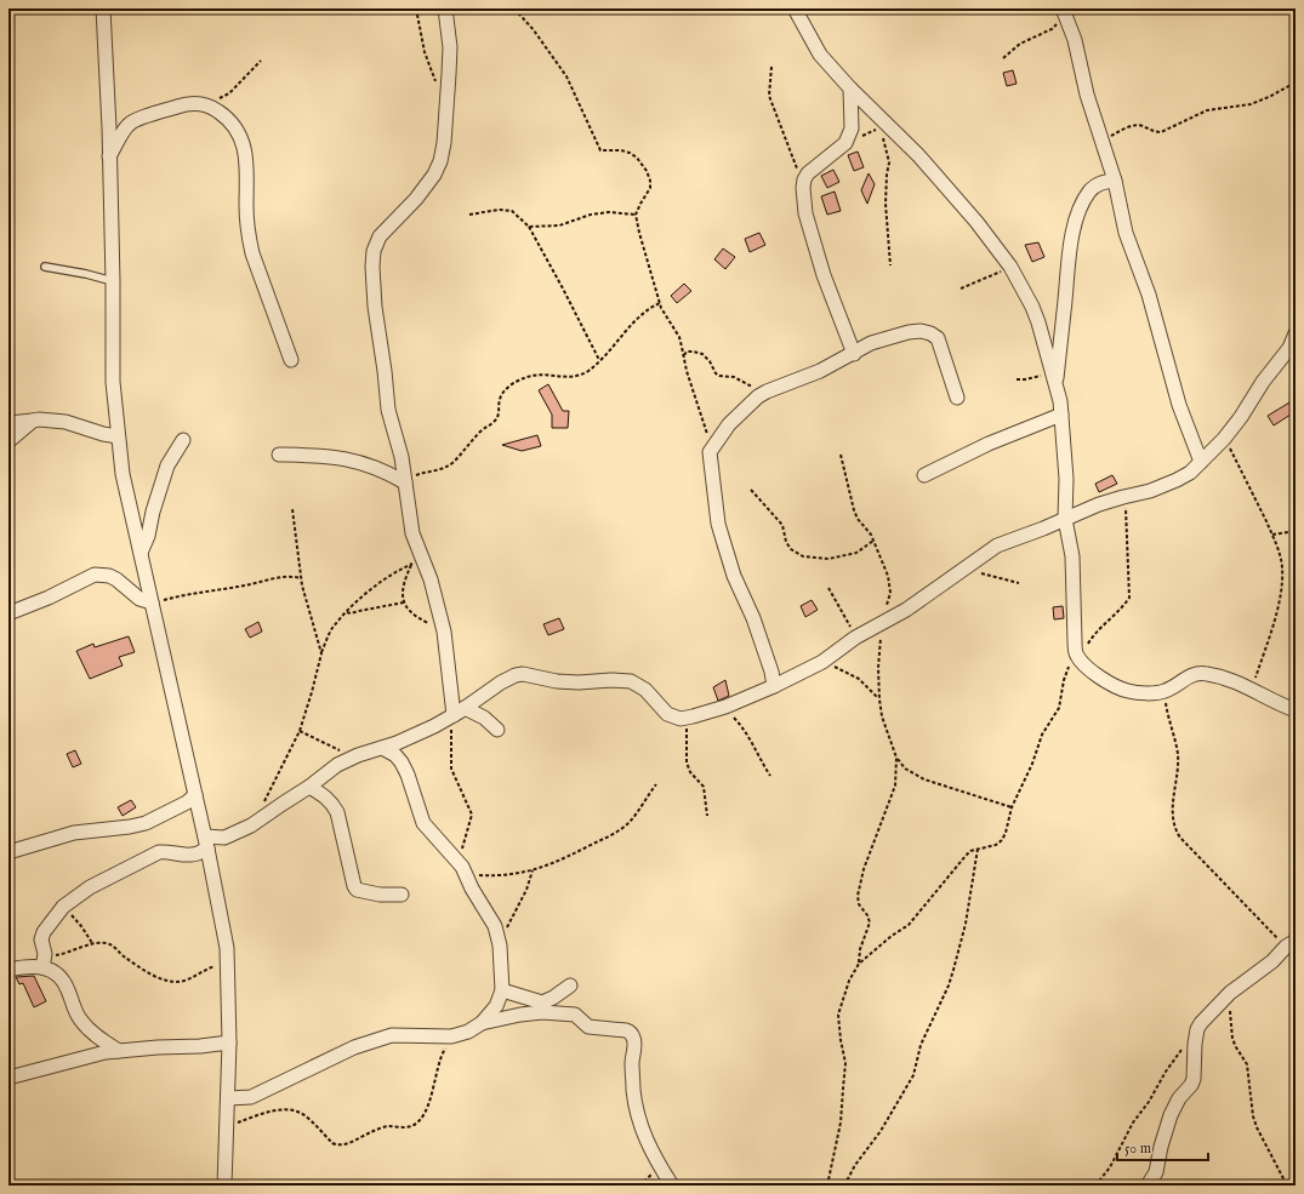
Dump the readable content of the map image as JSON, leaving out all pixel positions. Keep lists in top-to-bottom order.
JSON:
{
  "scale_bar": "50 m"
}
